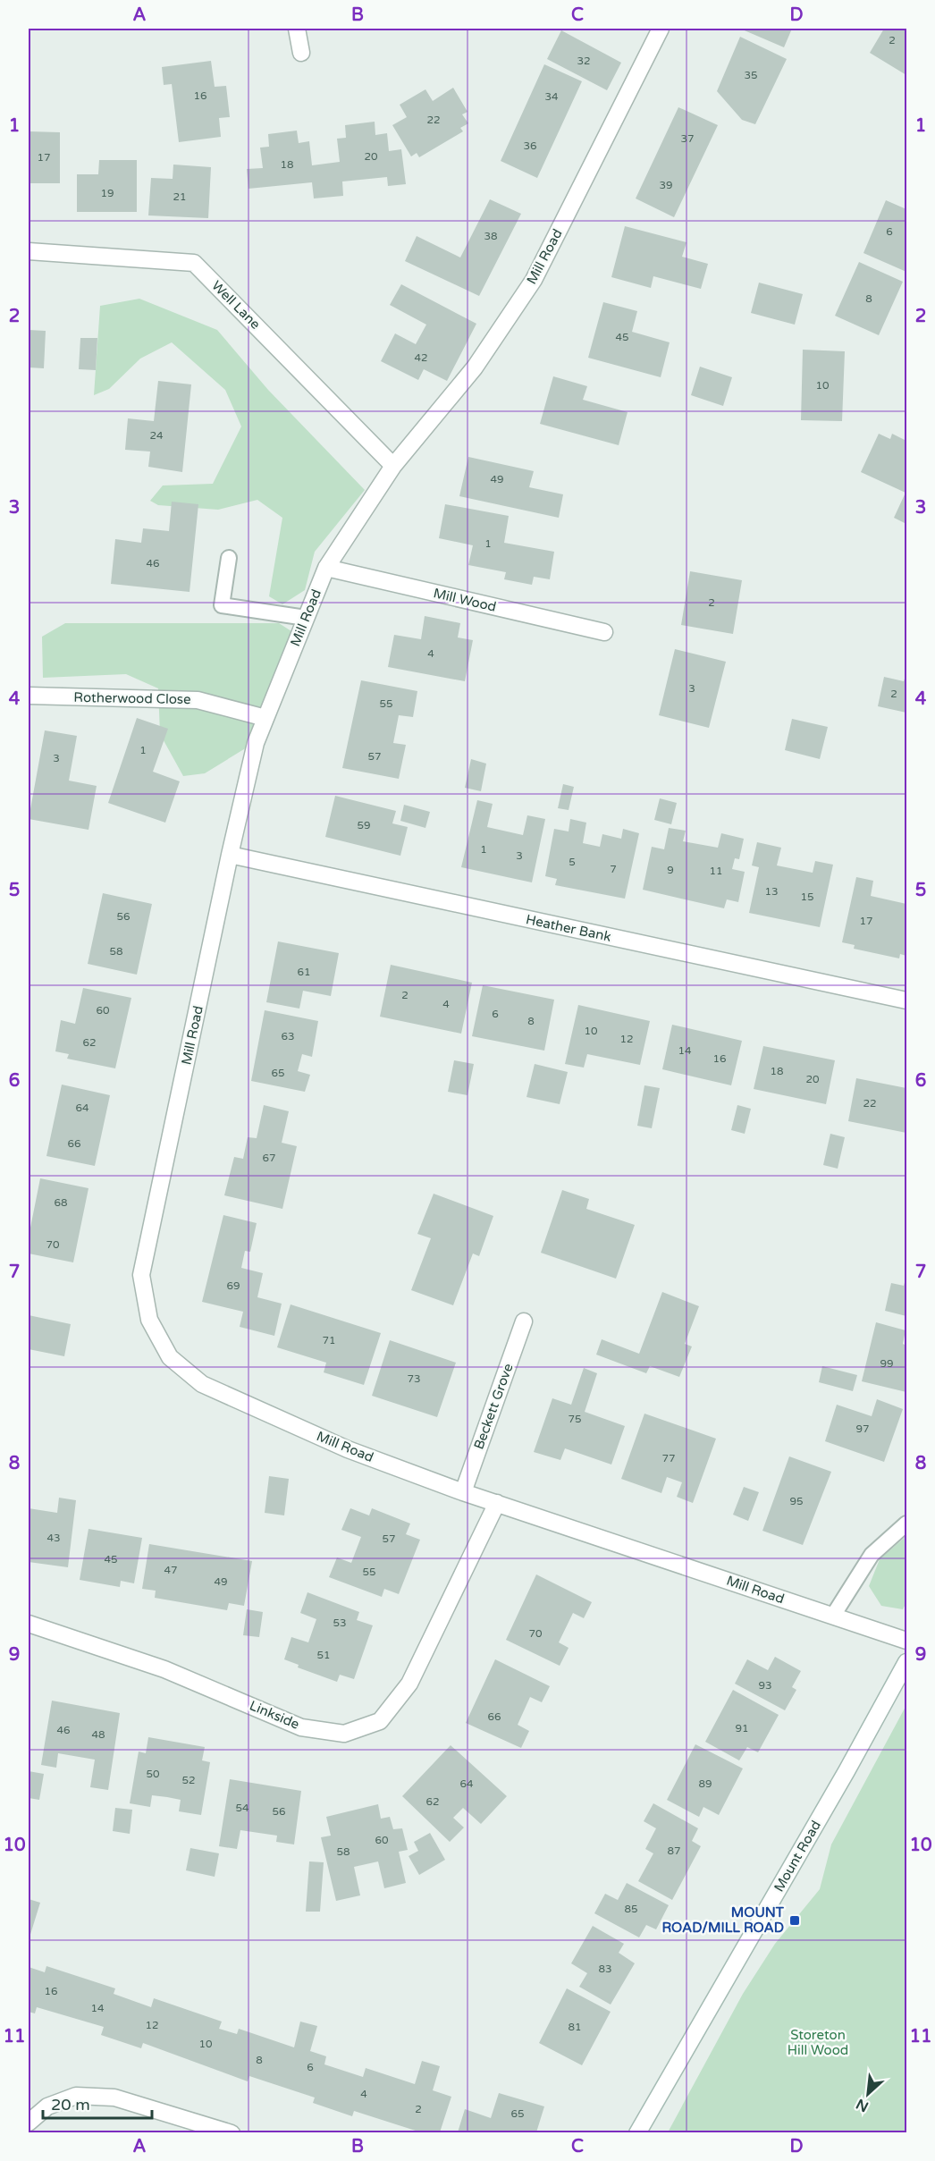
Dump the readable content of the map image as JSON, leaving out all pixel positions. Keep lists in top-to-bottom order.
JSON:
{
  "streets": {
    "street": [
      "Mill Road",
      "Well Lane",
      "Mill Wood",
      "Rotherwood Close",
      "Heather Bank",
      "Beckett Grove",
      "Linkside",
      "Mount Road"
    ]
  },
  "crossings": [
    ["Mill Road", "Well Lane"],
    ["Mill Road", "Mill Wood"],
    ["Mill Road", "Rotherwood Close"],
    ["Mill Road", "Heather Bank"],
    ["Mill Road", "Beckett Grove"],
    ["Mill Road", "Linkside"]
  ],
  "parks": ["Storeton Hill Wood"],
  "places": {
    "transit": ["MOUNT ROAD/MILL ROAD"]
  },
  "house_numbers": [
    "2",
    "32",
    "35",
    "16",
    "34",
    "22",
    "37",
    "36",
    "20",
    "17",
    "18",
    "39",
    "19",
    "21",
    "6",
    "38",
    "8",
    "45",
    "42",
    "10",
    "24",
    "49",
    "1",
    "46",
    "2",
    "4",
    "3",
    "2",
    "55",
    "1",
    "57",
    "3",
    "59",
    "1",
    "3",
    "5",
    "7",
    "9",
    "11",
    "13",
    "15",
    "56",
    "17",
    "58",
    "61",
    "2",
    "4",
    "60",
    "6",
    "8",
    "10",
    "63",
    "12",
    "62",
    "14",
    "16",
    "18",
    "65",
    "20",
    "22",
    "64",
    "66",
    "67",
    "68",
    "70",
    "69",
    "71",
    "99",
    "73",
    "75",
    "97",
    "77",
    "95",
    "43",
    "57",
    "45",
    "47",
    "55",
    "49",
    "53",
    "70",
    "51",
    "93",
    "66",
    "91",
    "46",
    "48",
    "50",
    "52",
    "64",
    "89",
    "62",
    "54",
    "56",
    "60",
    "87",
    "58",
    "85",
    "83",
    "16",
    "14",
    "12",
    "81",
    "10",
    "8",
    "6",
    "4",
    "2",
    "65"
  ],
  "scale_bar": "20 m",
  "north": "bottom left",
  "grid": {
    "columns": [
      "A",
      "B",
      "C",
      "D"
    ],
    "rows": [
      "1",
      "2",
      "3",
      "4",
      "5",
      "6",
      "7",
      "8",
      "9",
      "10",
      "11"
    ]
  }
}
